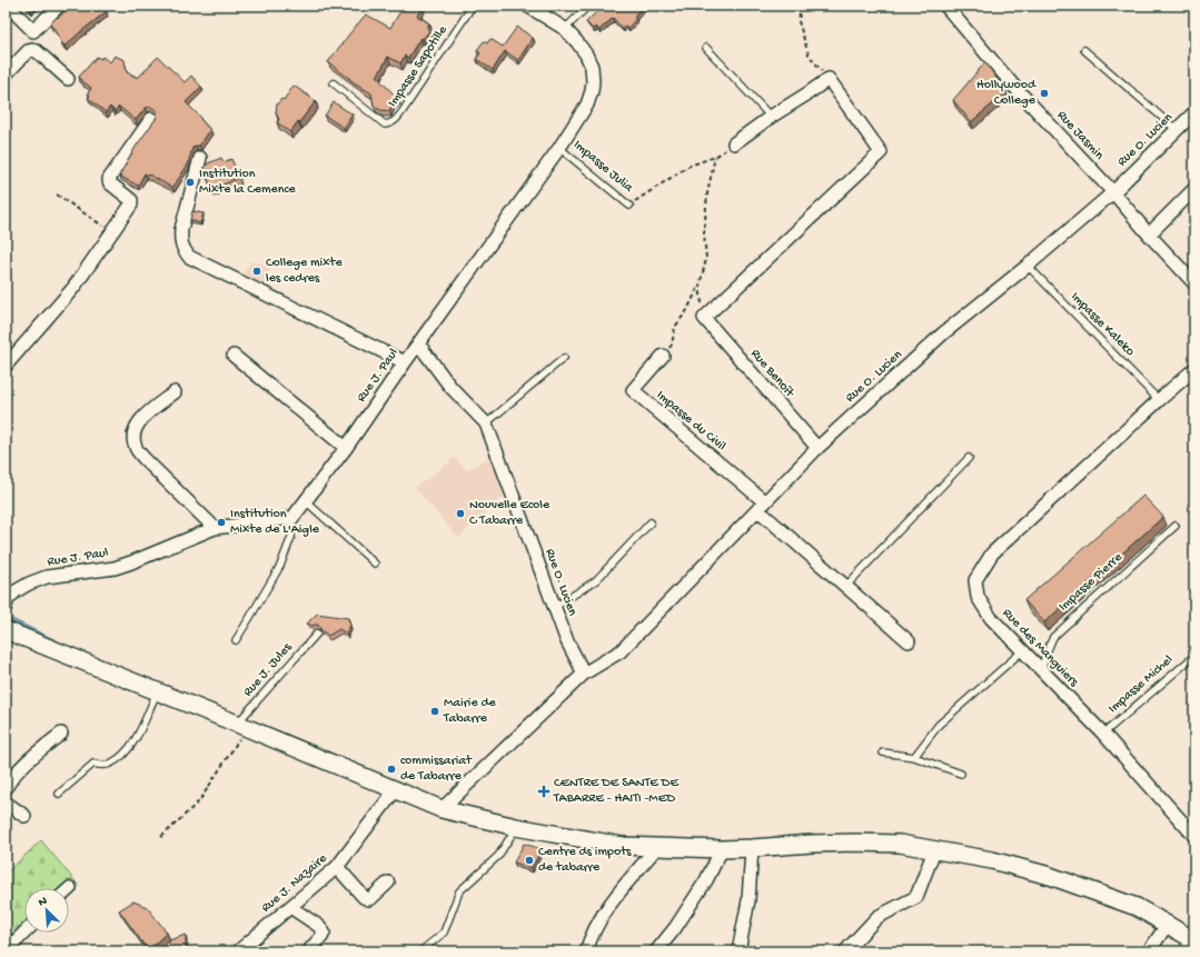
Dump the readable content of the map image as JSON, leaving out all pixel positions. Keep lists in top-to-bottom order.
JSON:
{
  "streets": {
    "street": [
      "Rue Jasmin",
      "Rue O. Lucien",
      "Rue Benoît",
      "Rue J. Paul",
      "Impasse du Civil",
      "Rue des Manguiers",
      "Rue J. Nazaire"
    ],
    "lane": [
      "Impasse Sapotille",
      "Impasse Julia",
      "Impasse Kaleko",
      "Impasse Pierre",
      "Rue J. Jules",
      "Impasse Michel"
    ]
  },
  "crossings": [
    ["Rue Jasmin", "Rue O. Lucien"],
    ["Rue O. Lucien", "Impasse Kaleko"],
    ["Rue O. Lucien", "Rue Benoît"],
    ["Rue O. Lucien", "Rue J. Paul"],
    ["Rue O. Lucien", "Impasse du Civil"],
    ["Impasse Julia", "Rue J. Paul"],
    ["Impasse Kaleko", "Rue des Manguiers"],
    ["Impasse Pierre", "Rue des Manguiers"],
    ["Rue des Manguiers", "Impasse Michel"]
  ],
  "places": {
    "other": [
      "Hollywood College",
      "Institution Mixte la Cemence",
      "College mixte les cedres",
      "Nouvelle Ecole C Tabarre",
      "Institution Mixte de L'Aigle",
      "Mairie de Tabarre",
      "commissariat de Tabarre",
      "Centre ds impots de tabarre"
    ],
    "health": ["CENTRE DE SANTE DE TABARRE - HAITI -MED"]
  },
  "north": "top left"
}
